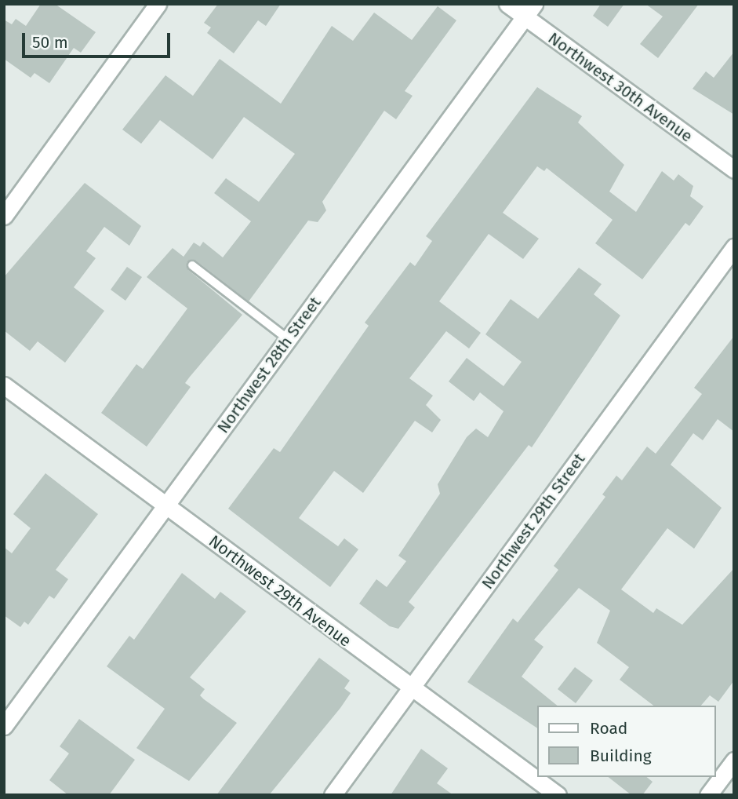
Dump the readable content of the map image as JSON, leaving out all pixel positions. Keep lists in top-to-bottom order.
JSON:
{
  "streets": {
    "street": [
      "Northwest 30th Avenue",
      "Northwest 28th Street",
      "Northwest 29th Street",
      "Northwest 29th Avenue"
    ]
  },
  "crossings": [
    ["Northwest 30th Avenue", "Northwest 28th Street"],
    ["Northwest 28th Street", "Northwest 29th Avenue"],
    ["Northwest 29th Street", "Northwest 29th Avenue"]
  ],
  "legend": ["Road", "Building"],
  "scale_bar": "50 m"
}
